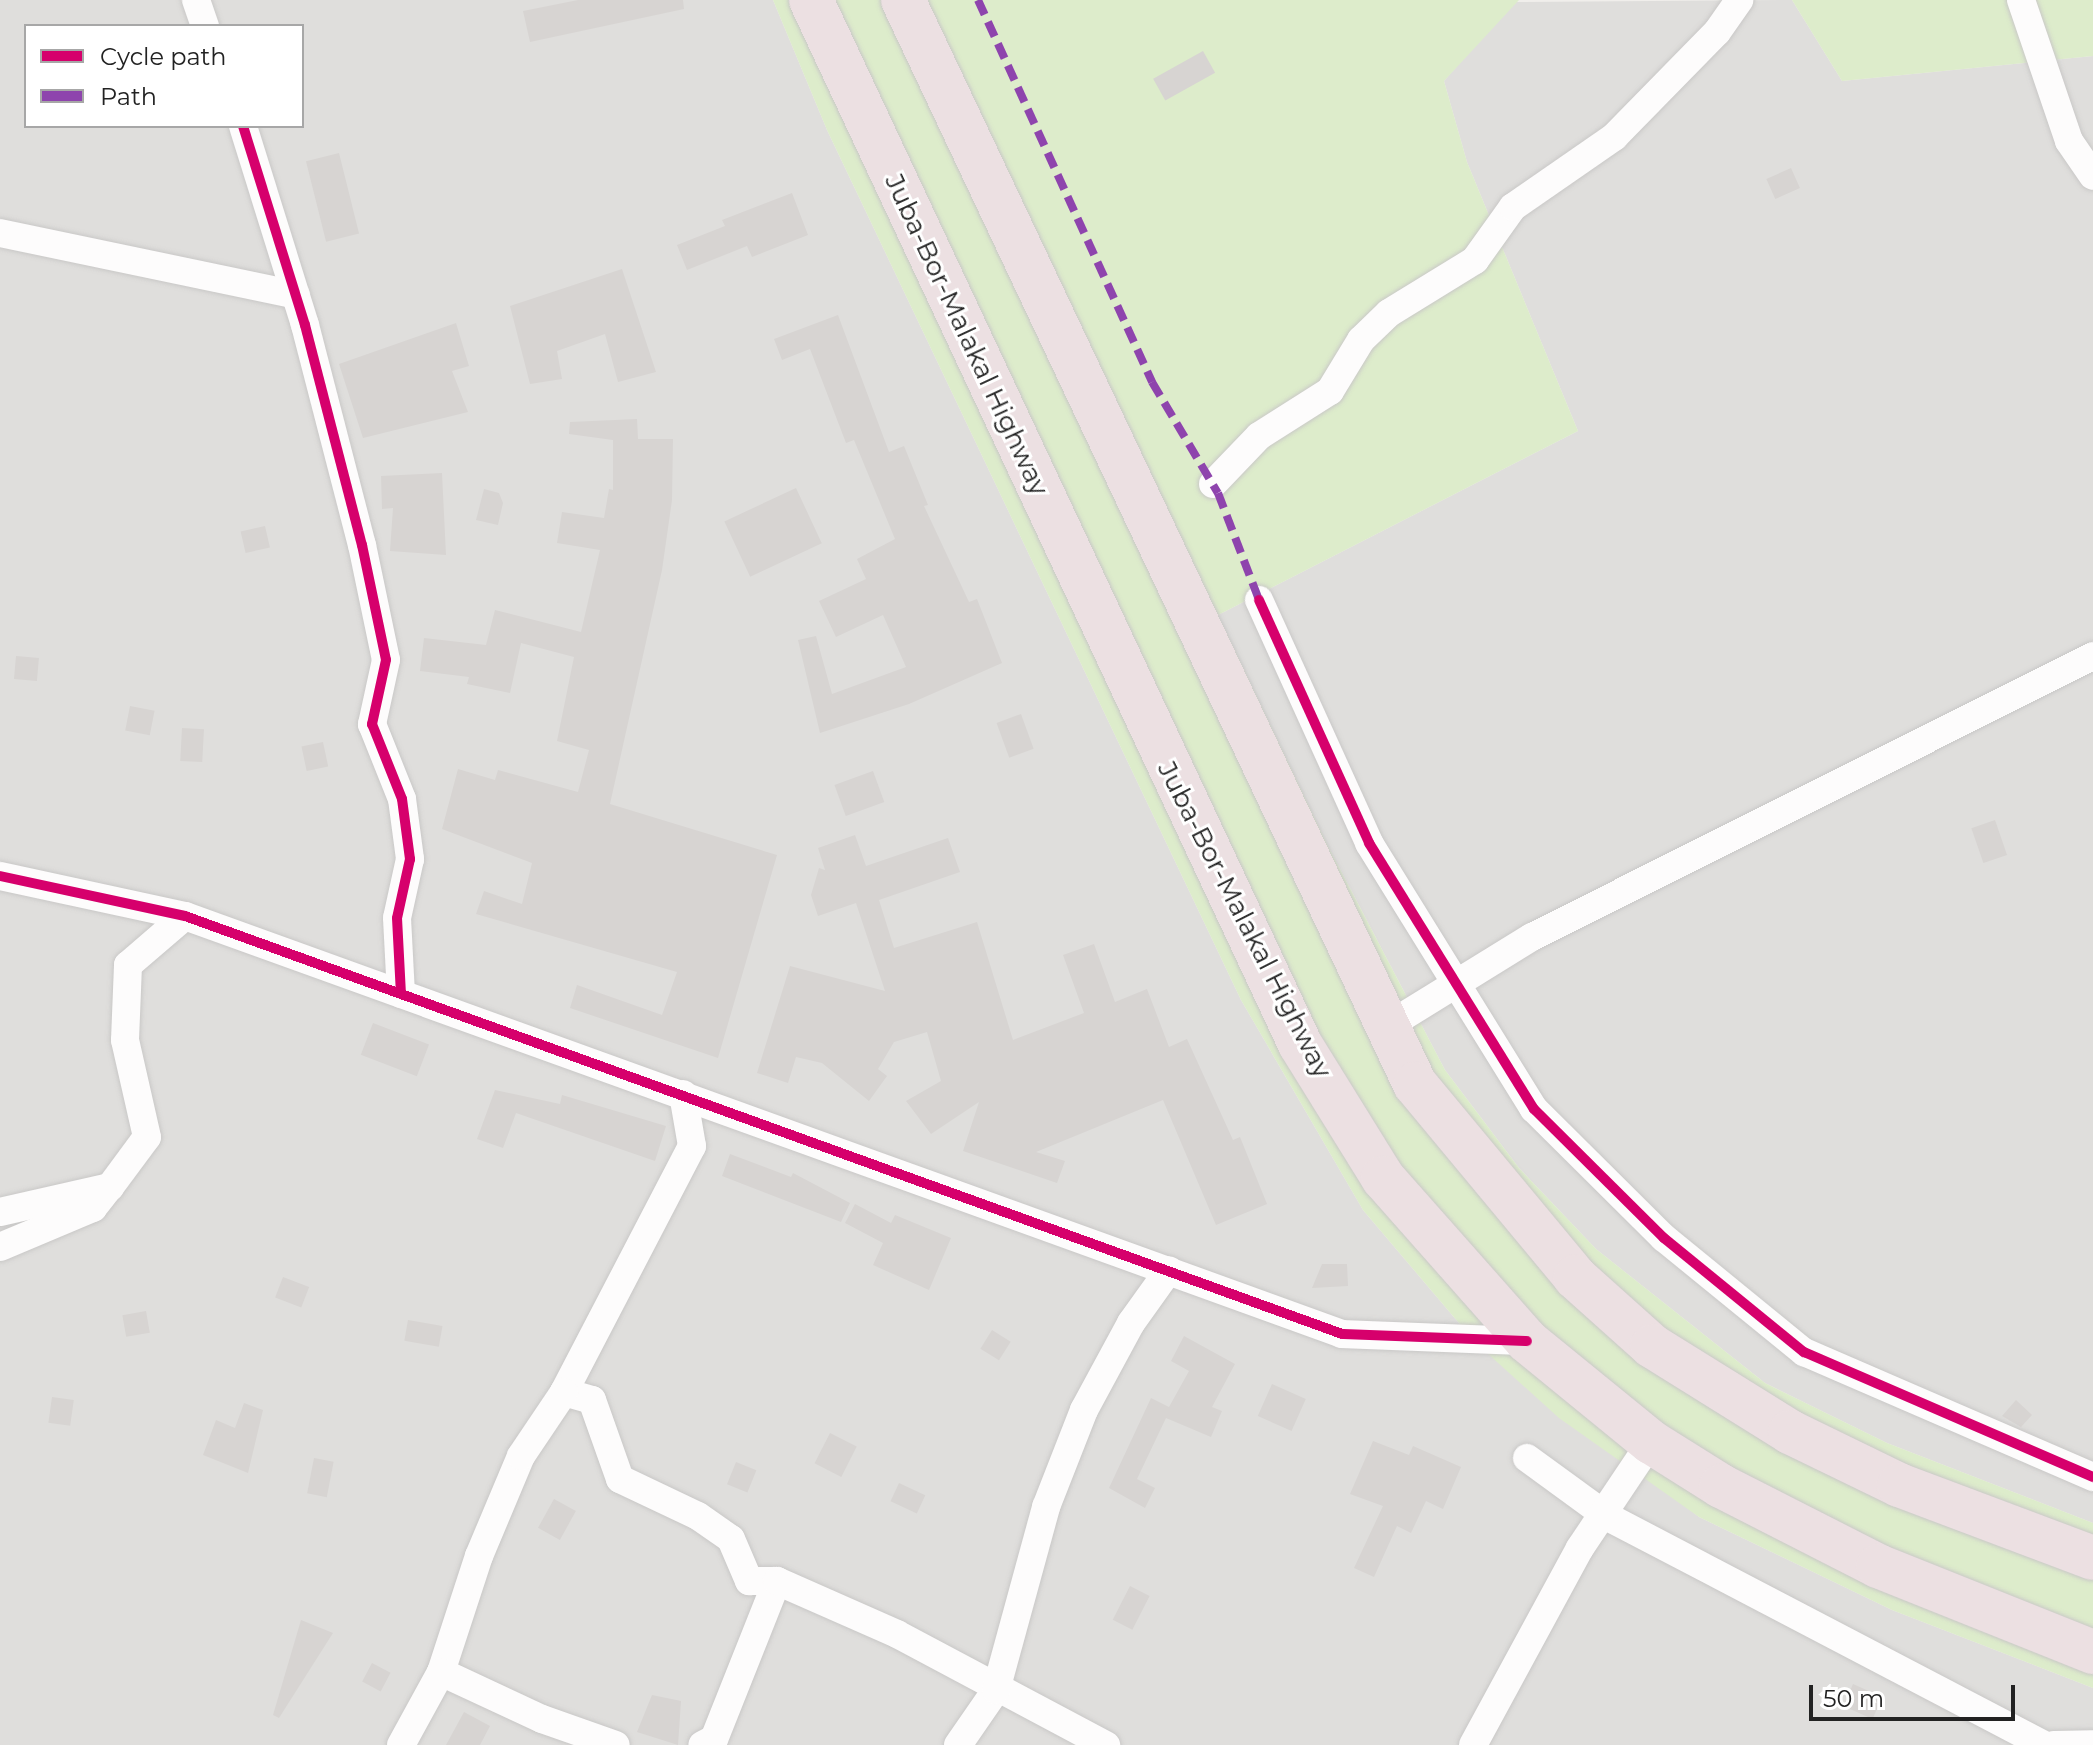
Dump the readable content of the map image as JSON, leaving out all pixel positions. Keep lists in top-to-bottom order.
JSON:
{
  "streets": {
    "highway": ["Juba-Bor-Malakal Highway"]
  },
  "legend": ["Cycle path", "Path"],
  "scale_bar": "50 m"
}
